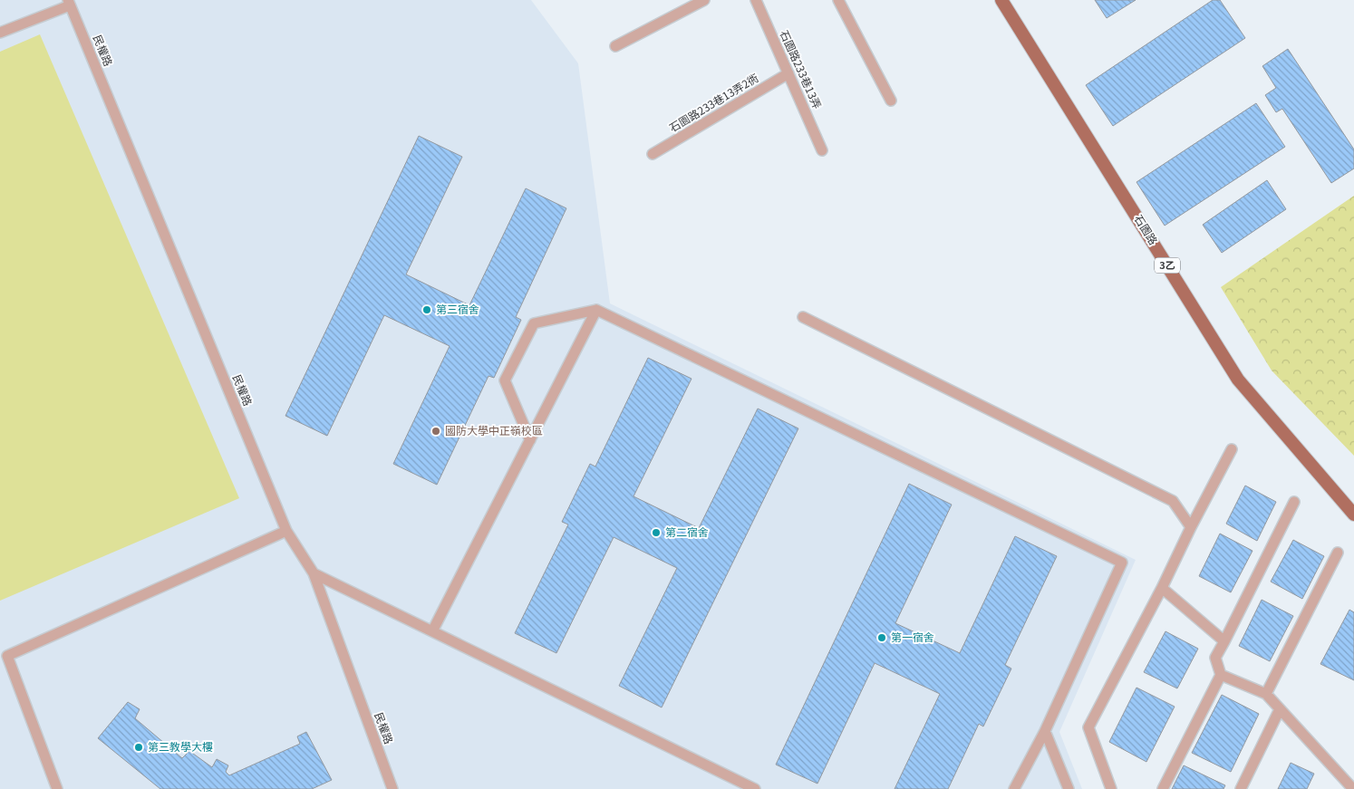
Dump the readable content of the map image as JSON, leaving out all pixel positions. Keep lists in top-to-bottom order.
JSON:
{
  "streets": {
    "main road": ["石園路", "3乙"],
    "lane": ["民權路", "石園路233巷13弄", "石園路233巷13弄2衖"]
  },
  "crossings": [
    ["石園路233巷13弄", "石園路233巷13弄2衖"]
  ],
  "places": [
    "第三宿舍",
    "國防大學中正嶺校區",
    "第二宿舍",
    "第一宿舍",
    "第三教學大樓"
  ]
}
